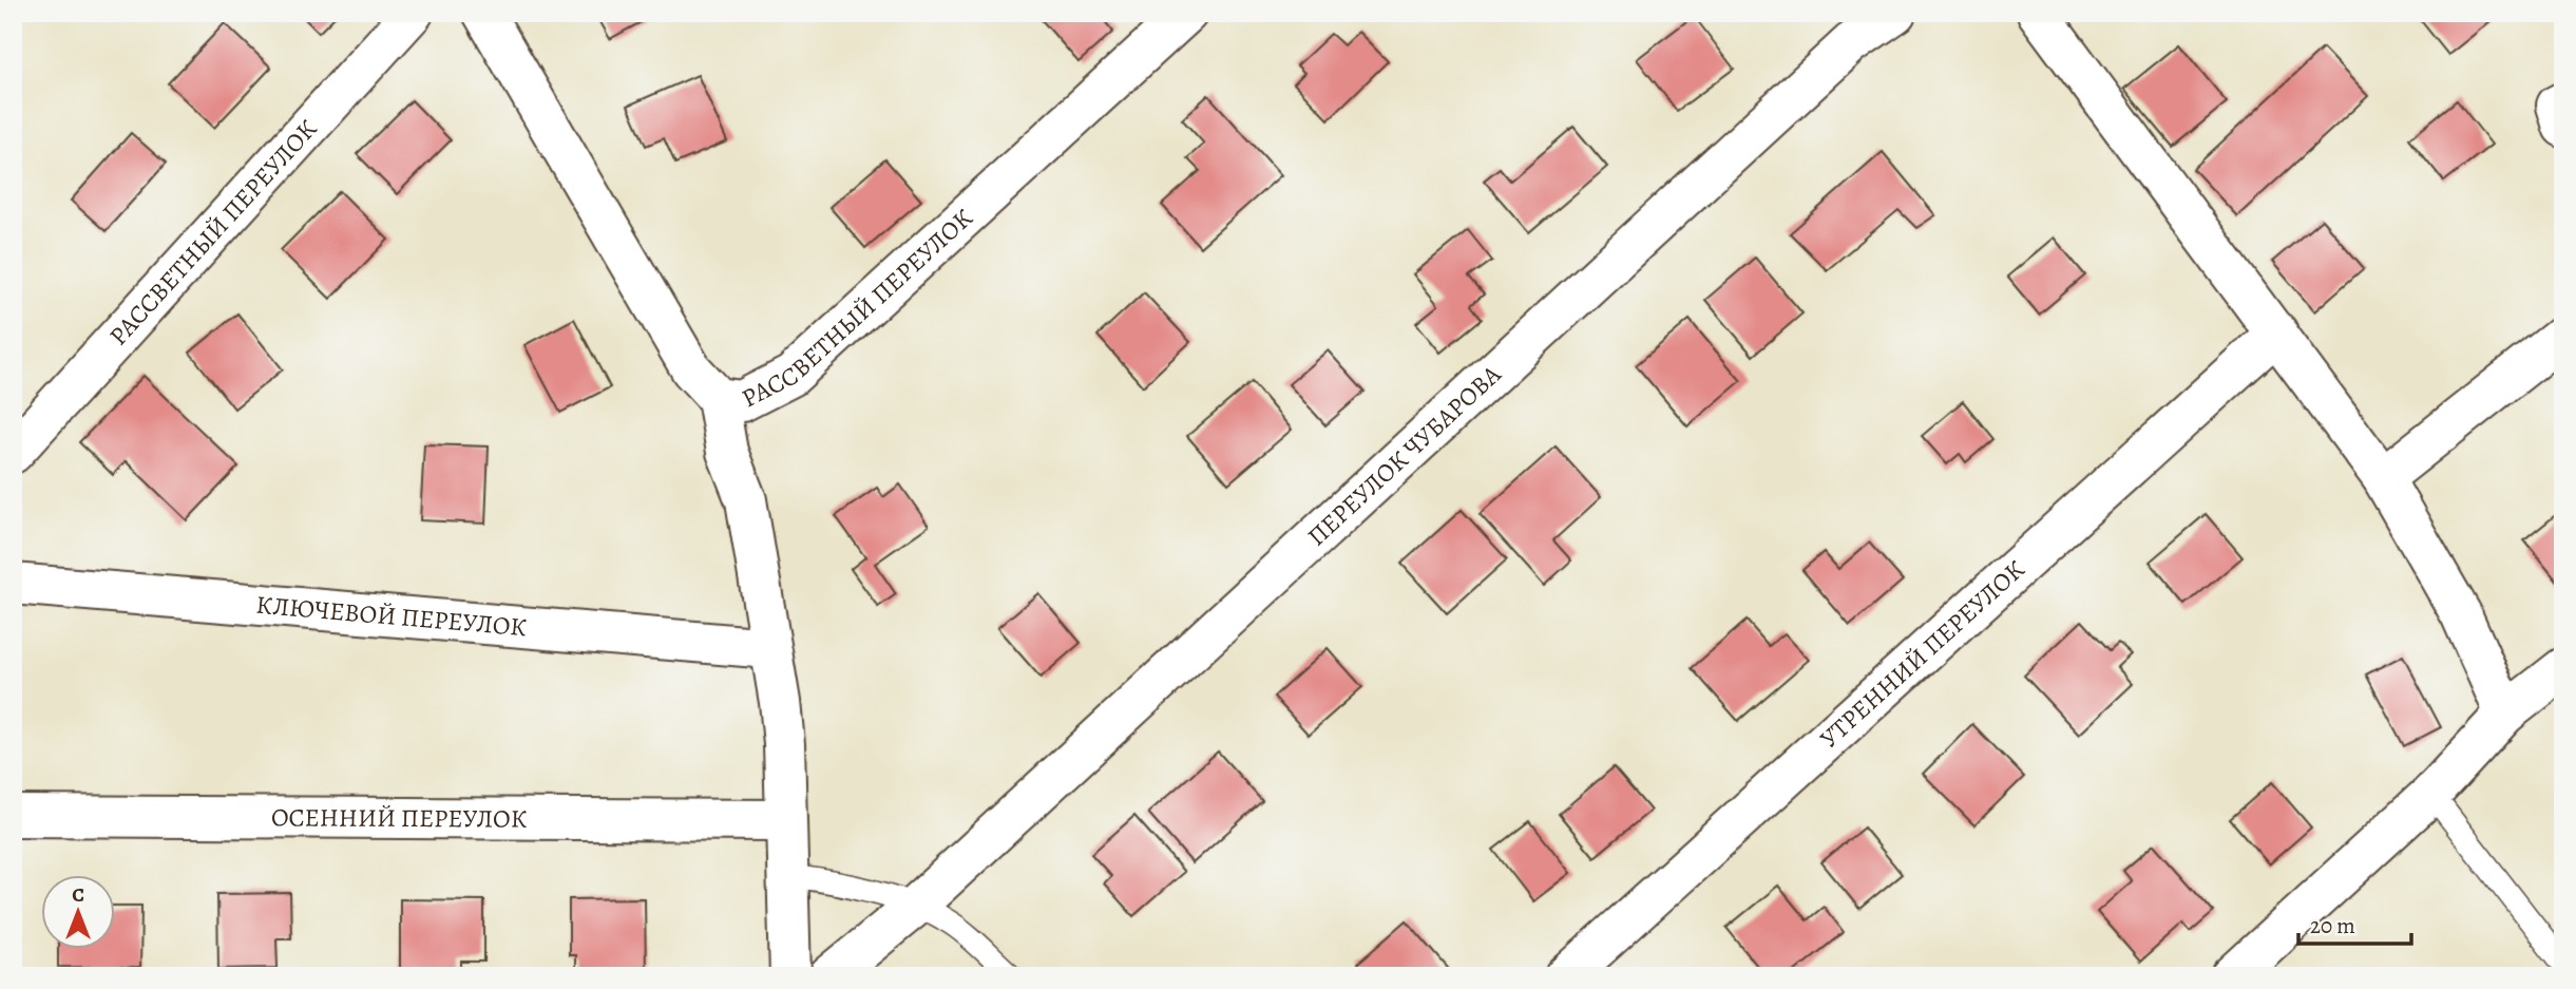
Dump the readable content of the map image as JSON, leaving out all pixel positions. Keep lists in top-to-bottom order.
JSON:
{
  "streets": {
    "street": [
      "РАССВЕТНЫЙ ПЕРЕУЛОК",
      "ПЕРЕУЛОК ЧУБАРОВА",
      "КЛЮЧЕВОЙ ПЕРЕУЛОК",
      "УТРЕННИЙ ПЕРЕУЛОК",
      "ОСЕННИЙ ПЕРЕУЛОК"
    ]
  },
  "scale_bar": "20 m",
  "north": "top"
}
